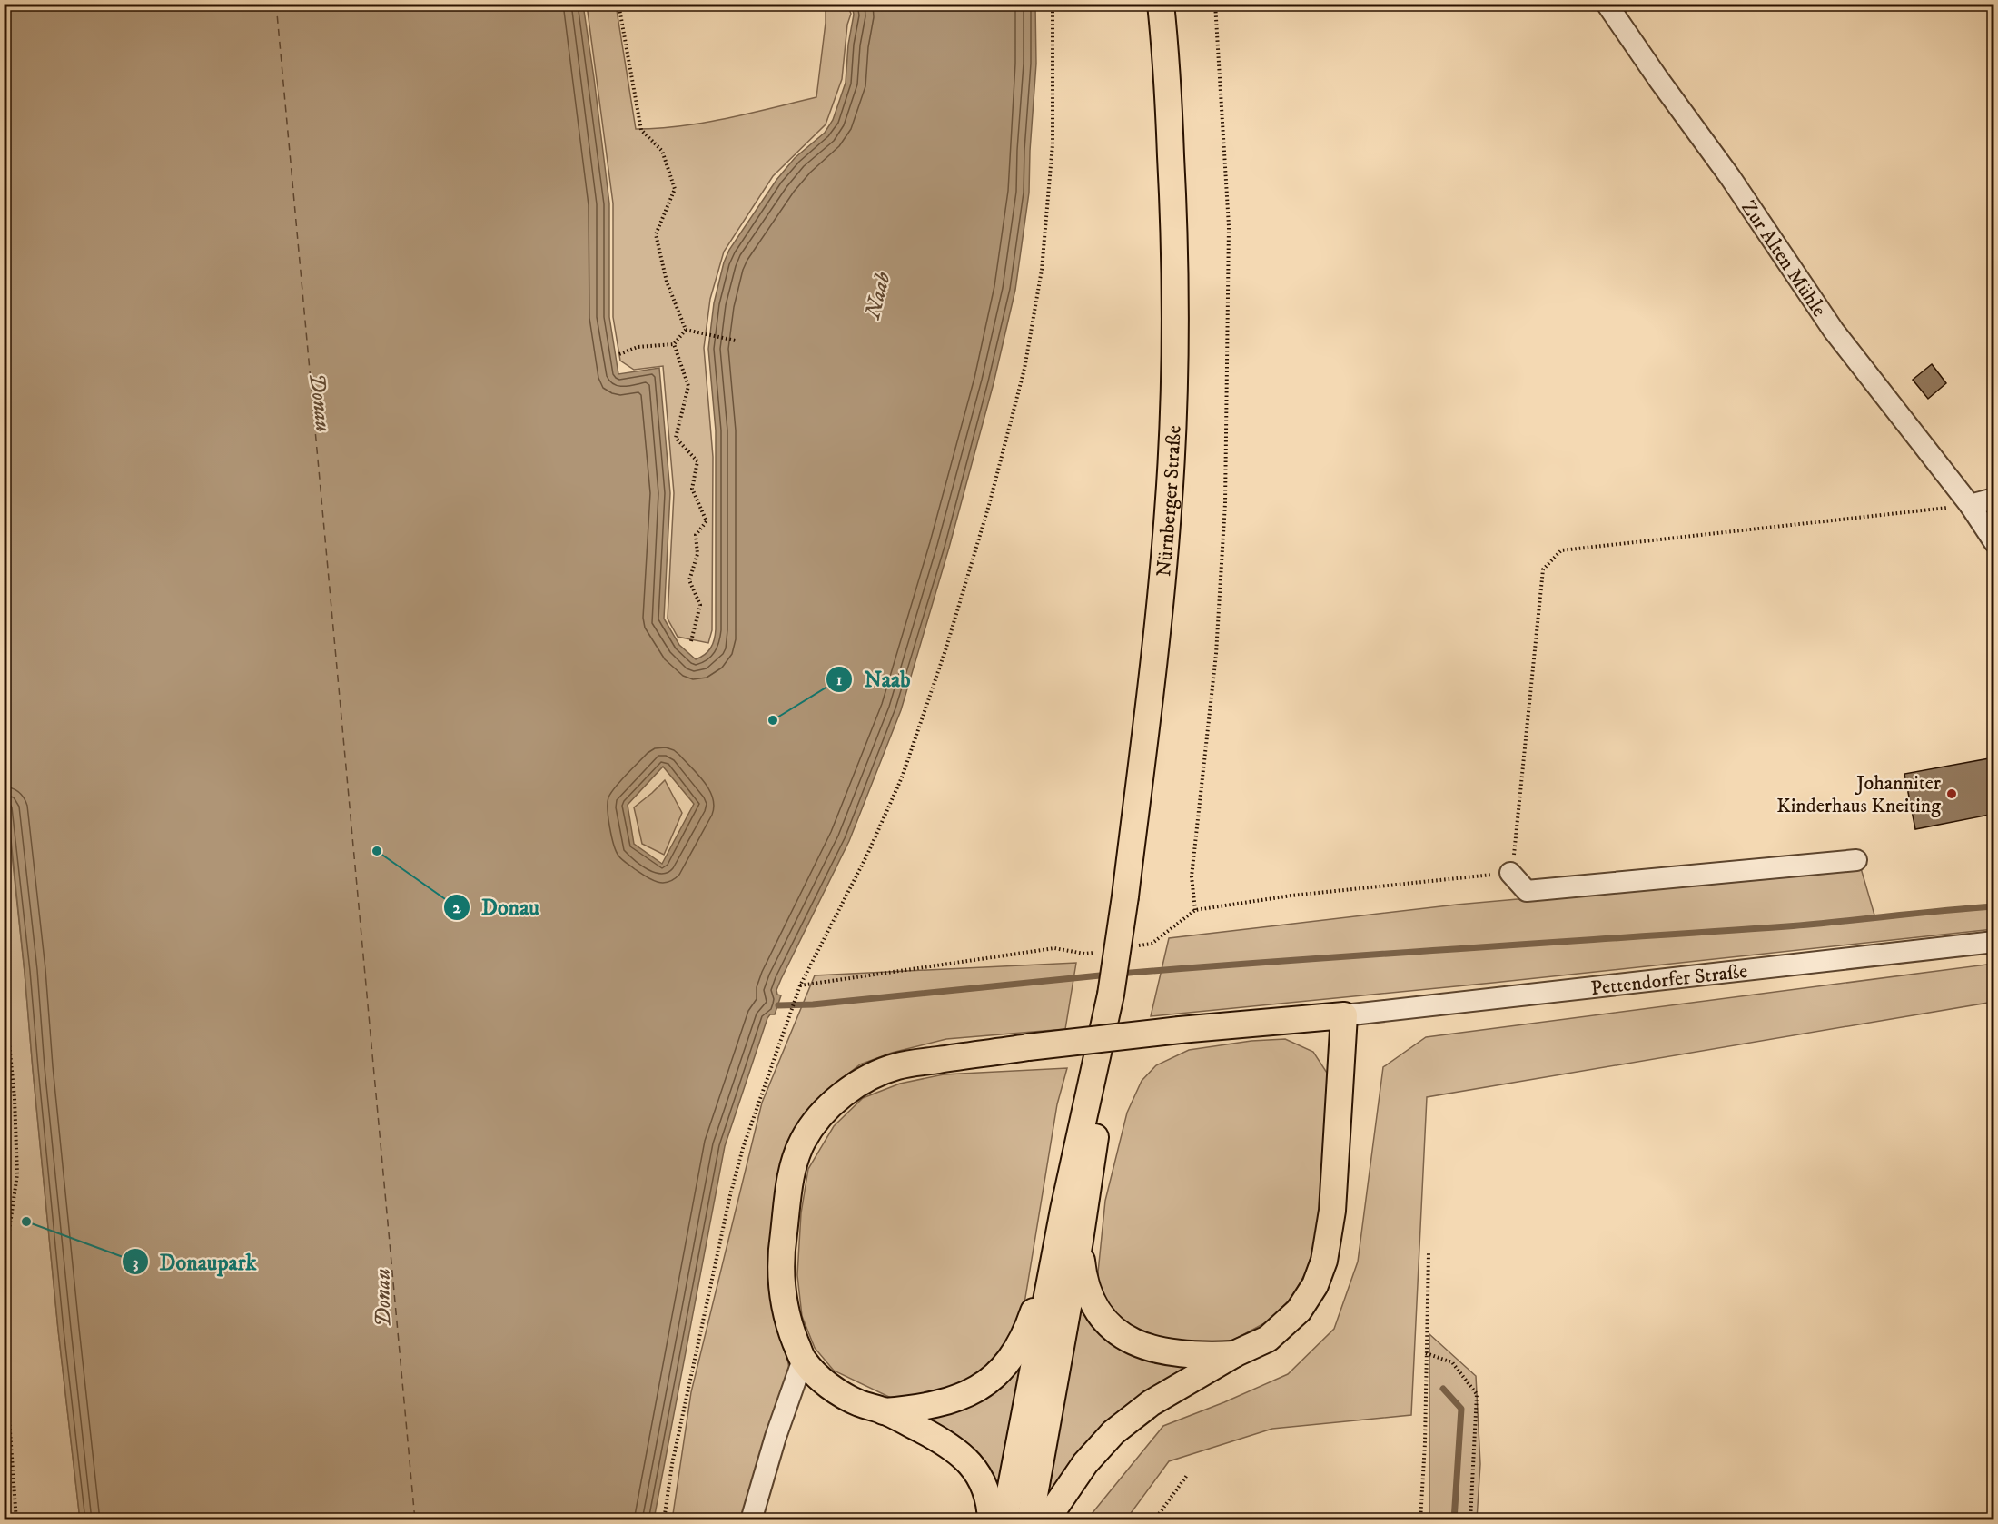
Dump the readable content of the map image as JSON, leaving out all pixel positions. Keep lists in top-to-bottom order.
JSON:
{
  "streets": {
    "main road": ["Nürnberger Straße"],
    "street": ["Zur Alten Mühle", "Pettendorfer Straße"]
  },
  "water": ["Naab", "Donau"],
  "places": [
    "Naab",
    "Johanniter Kinderhaus Kneiting",
    "Donau",
    "Donaupark"
  ]
}
